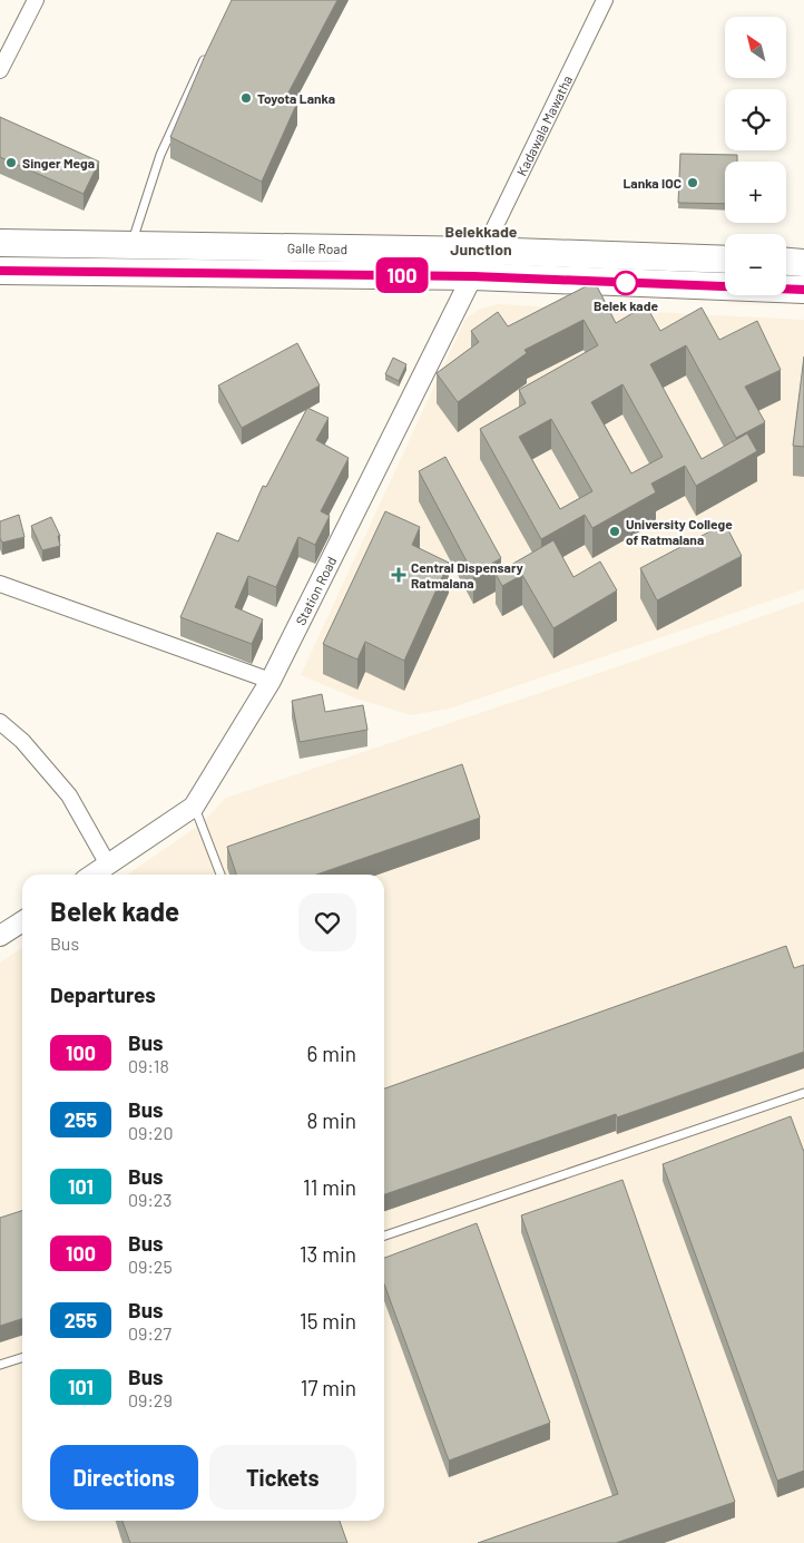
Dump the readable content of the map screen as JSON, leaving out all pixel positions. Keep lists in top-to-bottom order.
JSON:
{
  "streets": {
    "highway": ["Galle Road"],
    "street": ["Kadawala Mawatha", "Station Road"]
  },
  "crossings": [
    ["Kadawala Mawatha", "Galle Road"],
    ["Kadawala Mawatha", "Station Road"],
    ["Galle Road", "Station Road"]
  ],
  "districts": ["Belekkade Junction"],
  "places": {
    "other": [
      "Toyota Lanka",
      "Singer Mega",
      "Lanka IOC",
      "Belek kade",
      "University College of Ratmalana"
    ],
    "health": ["Central Dispensary Ratmalana"]
  },
  "lines": ["bus line 100"],
  "north": "top left",
  "page": {
    "on_map": "100",
    "map_buttons": ["+", "−"],
    "heading": [
      ["Belek kade", "Bus"],
      "Departures"
    ],
    "list": [
      {
        "mark": "100",
        "name": "Bus",
        "note": "09:18",
        "value": "6 min"
      },
      {
        "mark": "255",
        "name": "Bus",
        "note": "09:20",
        "value": "8 min"
      },
      {
        "mark": "101",
        "name": "Bus",
        "note": "09:23",
        "value": "11 min"
      },
      {
        "mark": "100",
        "name": "Bus",
        "note": "09:25",
        "value": "13 min"
      },
      {
        "mark": "255",
        "name": "Bus",
        "note": "09:27",
        "value": "15 min"
      },
      {
        "mark": "101",
        "name": "Bus",
        "note": "09:29",
        "value": "17 min"
      }
    ],
    "buttons": ["Directions", "Tickets"]
  }
}
